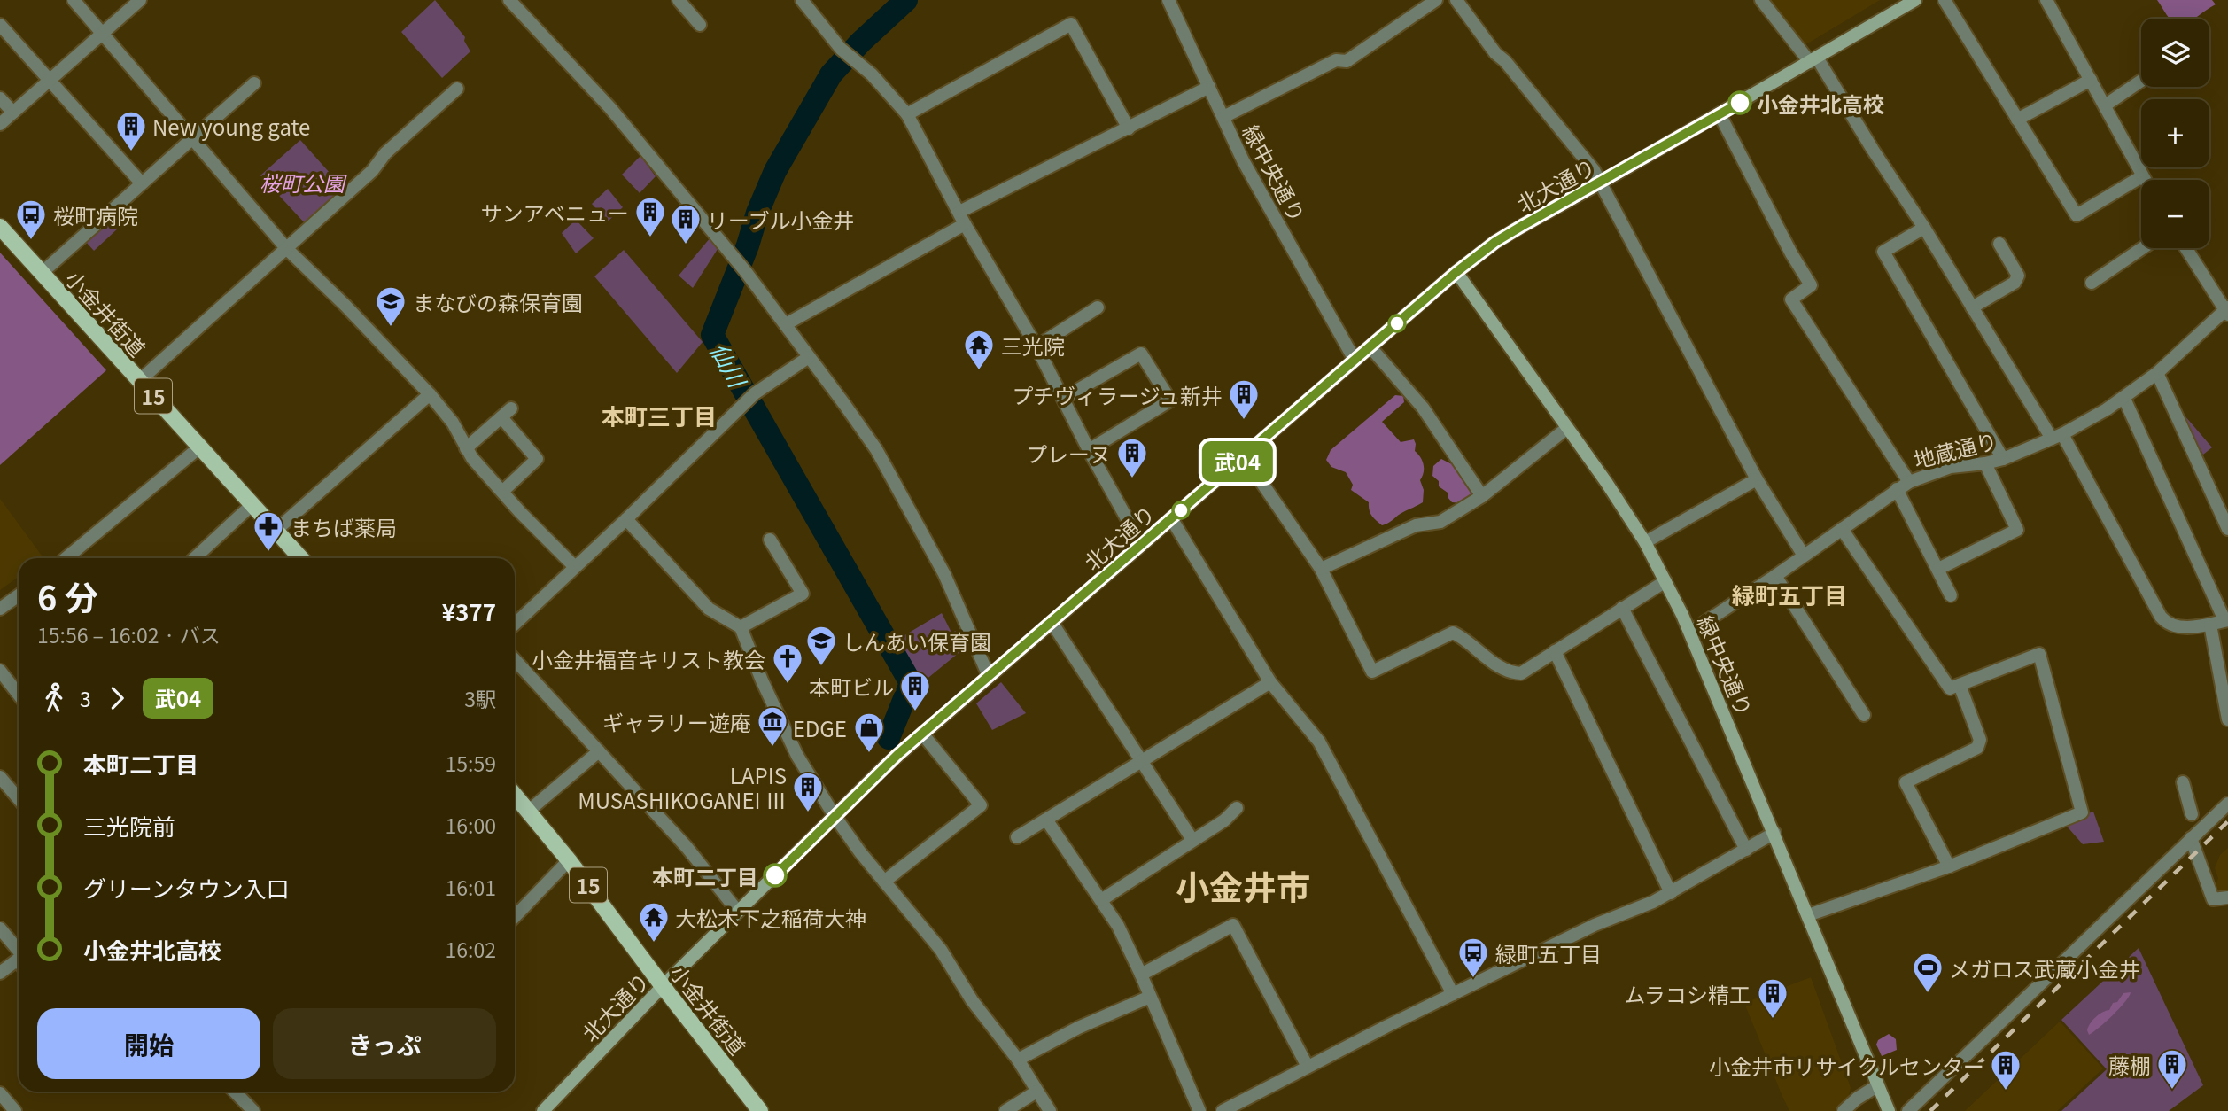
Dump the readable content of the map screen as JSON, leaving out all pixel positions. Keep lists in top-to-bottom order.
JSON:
{
  "streets": {
    "main road": ["小金井街道", "15"],
    "street": ["緑中央通り", "北大通り", "地蔵通り"]
  },
  "crossings": [
    ["緑中央通り", "北大通り"],
    ["緑中央通り", "地蔵通り"],
    ["北大通り", "小金井街道"]
  ],
  "districts": ["本町三丁目", "緑町五丁目", "小金井市"],
  "water": ["仙川"],
  "parks": ["桜町公園"],
  "places": {
    "other": ["小金井北高校", "本町二丁目"],
    "building": [
      "New young gate",
      "サンアベニュー",
      "リーブル小金井",
      "プチヴィラージュ新井",
      "プレーヌ",
      "本町ビル",
      "LAPIS MUSASHIKOGANEI Ⅲ",
      "ムラコシ精工",
      "藤棚",
      "小金井市リサイクルセンター"
    ],
    "bus stop": ["桜町病院", "緑町五丁目"],
    "school or university": ["まなびの森保育園", "しんあい保育園"],
    "temple": ["三光院", "大松木下之稲荷大神"],
    "pharmacy": ["まちば薬局"],
    "church": ["小金井福音キリスト教会"],
    "museum": ["ギャラリー遊庵"],
    "shop": ["EDGE"],
    "sports": ["メガロス武蔵小金井"]
  },
  "lines": ["bus line 武04"],
  "page": {
    "on_map": "武04",
    "map_buttons": ["+", "−"],
    "heading": ["6 分", "15:56 – 16:02 · バス", "¥377"],
    "legs": ["3", "武04", "3駅"],
    "list": [
      {
        "name": "本町二丁目",
        "value": "15:59"
      },
      {
        "name": "三光院前",
        "value": "16:00"
      },
      {
        "name": "グリーンタウン入口",
        "value": "16:01"
      },
      {
        "name": "小金井北高校",
        "value": "16:02"
      }
    ],
    "buttons": ["開始", "きっぷ"]
  }
}
